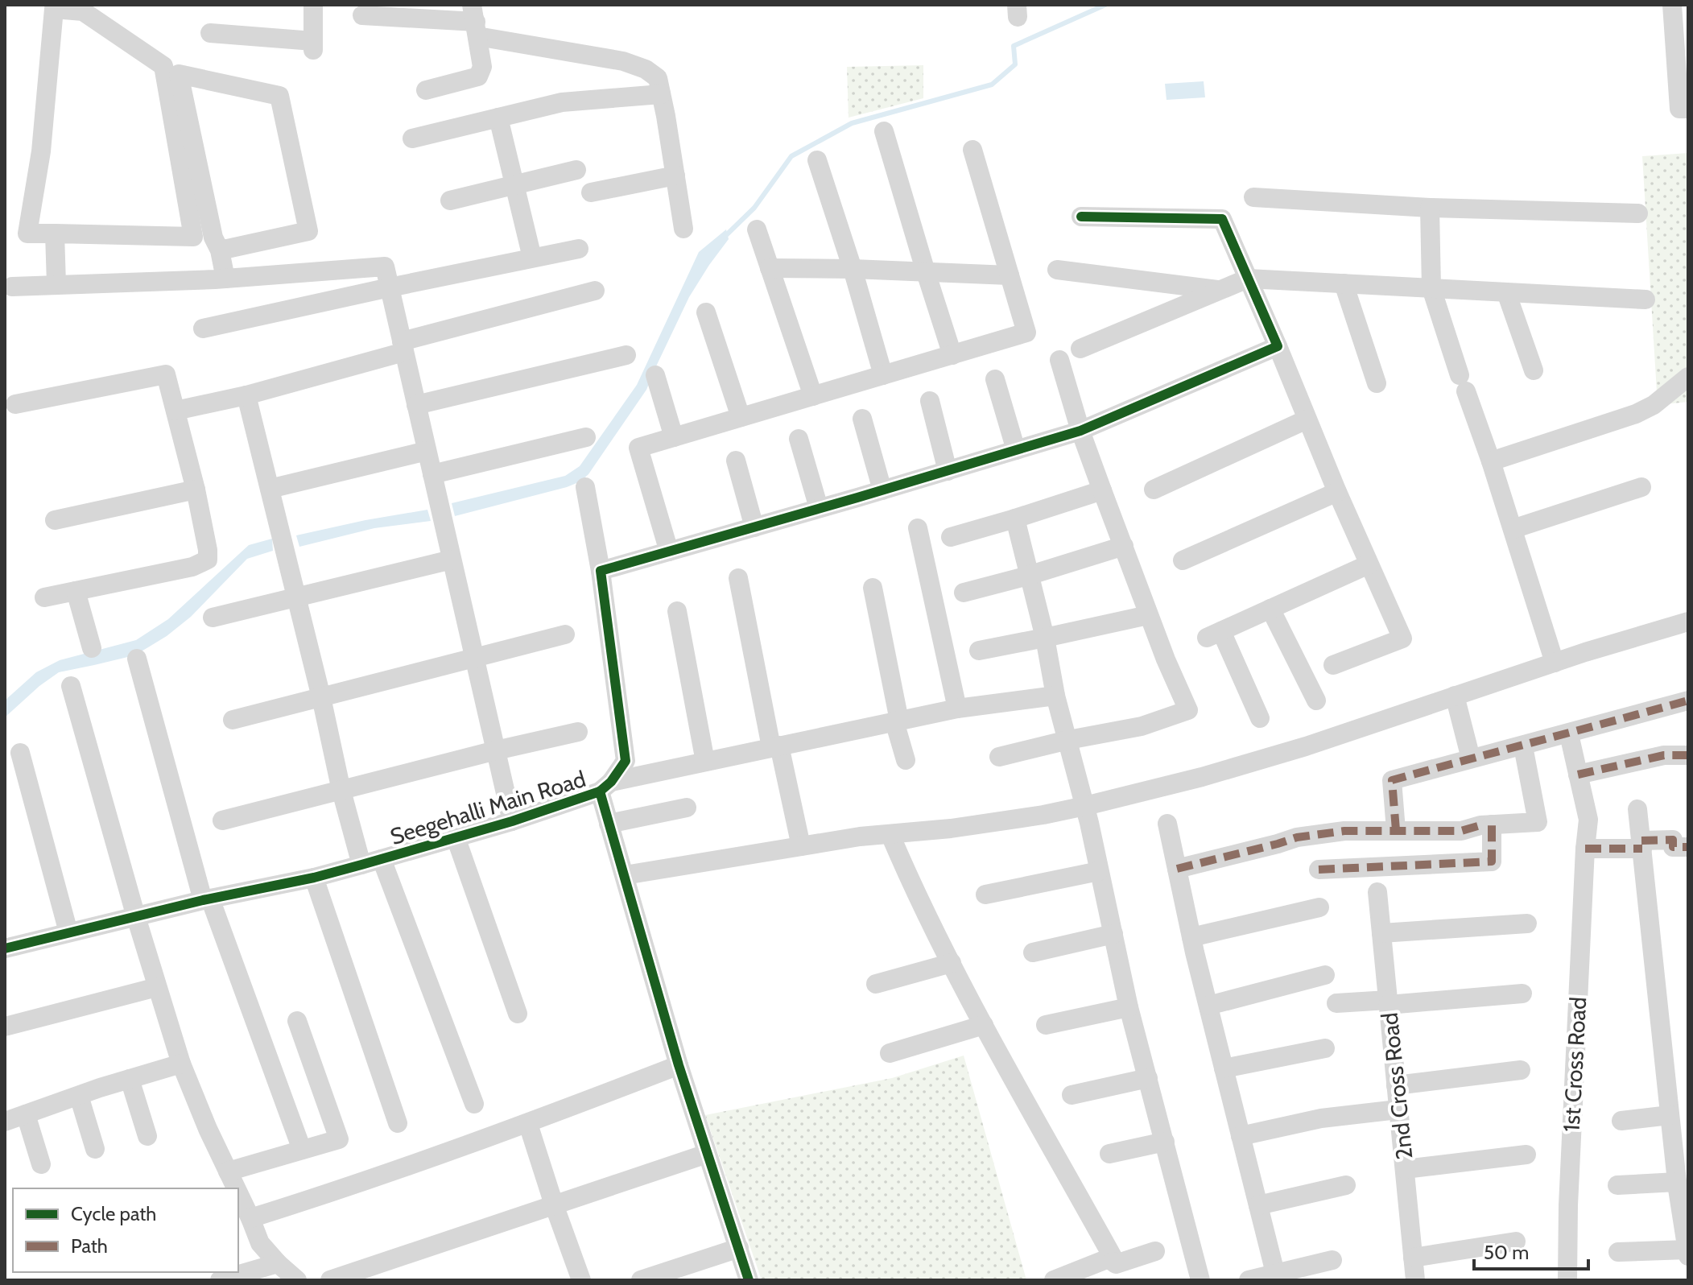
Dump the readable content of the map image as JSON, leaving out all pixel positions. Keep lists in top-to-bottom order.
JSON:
{
  "streets": {
    "street": ["Seegehalli Main Road", "1st Cross Road", "2nd Cross Road"]
  },
  "legend": ["Cycle path", "Path"],
  "scale_bar": "50 m"
}
